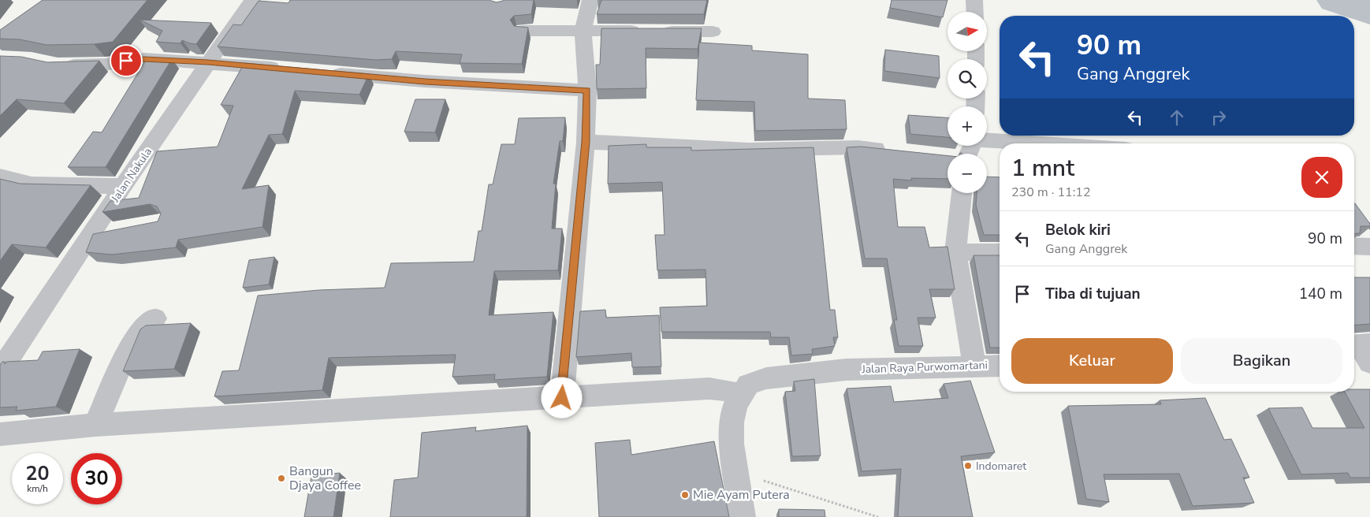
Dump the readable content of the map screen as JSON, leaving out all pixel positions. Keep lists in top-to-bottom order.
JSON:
{
  "streets": {
    "street": ["Jalan Nakula", "Jalan Raya Purwomartani"]
  },
  "places": ["Indomaret", "Bangun Djaya Coffee", "Mie Ayam Putera"],
  "north": "right",
  "page": {
    "map_buttons": ["+", "−"],
    "turn": ["90 m", "Gang Anggrek"],
    "heading": ["1 mnt", "230 m · 11:12"],
    "list": [
      {
        "name": "Belok kiri",
        "note": "Gang Anggrek",
        "value": "90 m"
      },
      {
        "name": "Tiba di tujuan",
        "value": "140 m"
      }
    ],
    "buttons": ["Keluar", "Bagikan"],
    "speed": "20 km/h",
    "limit": "30"
  }
}
